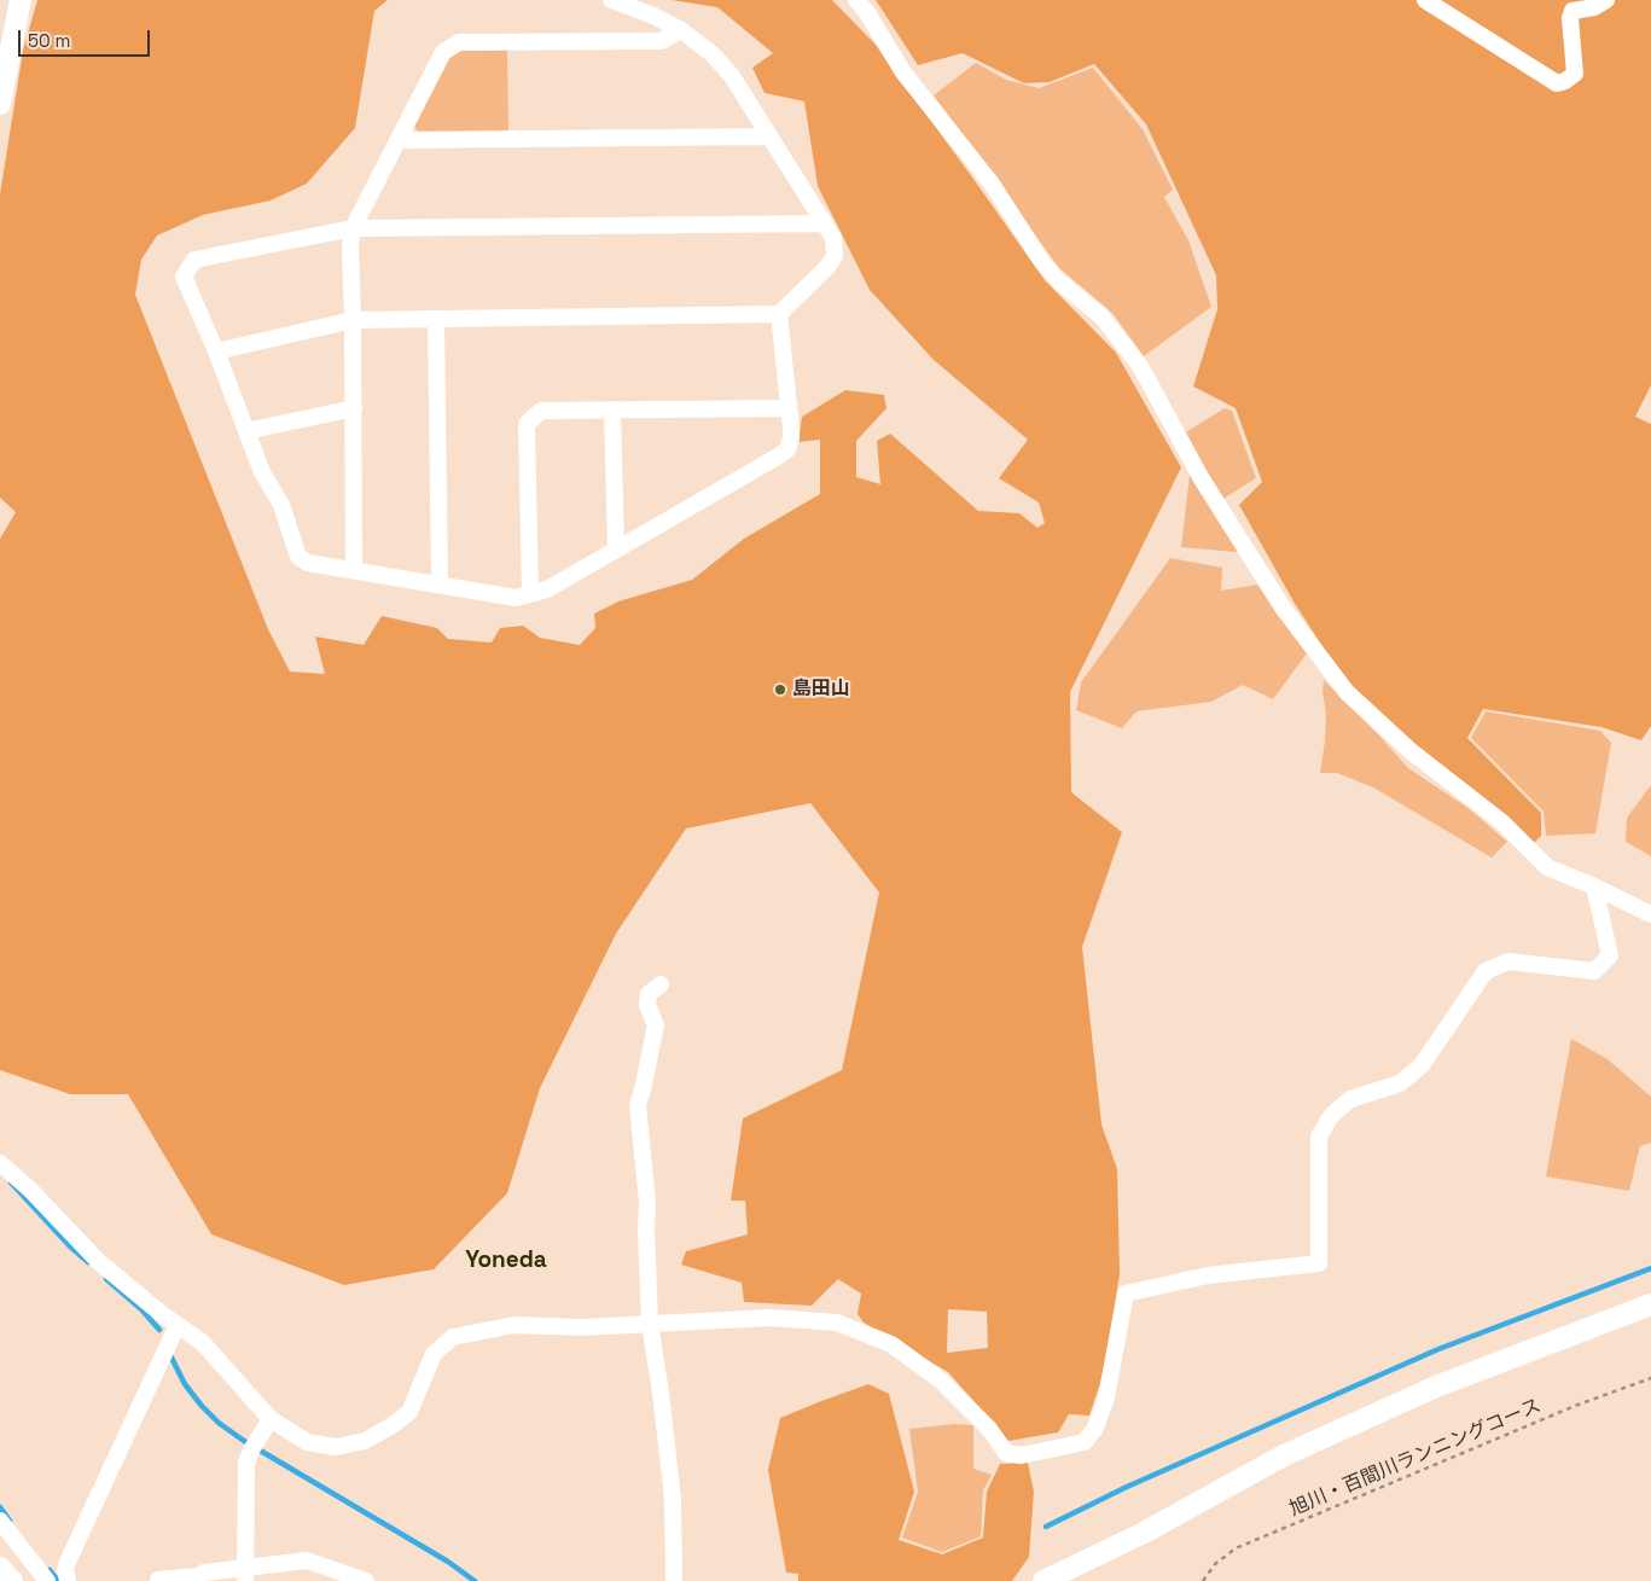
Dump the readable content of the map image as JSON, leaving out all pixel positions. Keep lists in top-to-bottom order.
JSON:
{
  "streets": {
    "path": ["旭川・百間川ランニングコース"]
  },
  "districts": ["Yoneda"],
  "places": ["島田山"],
  "scale_bar": "50 m"
}
